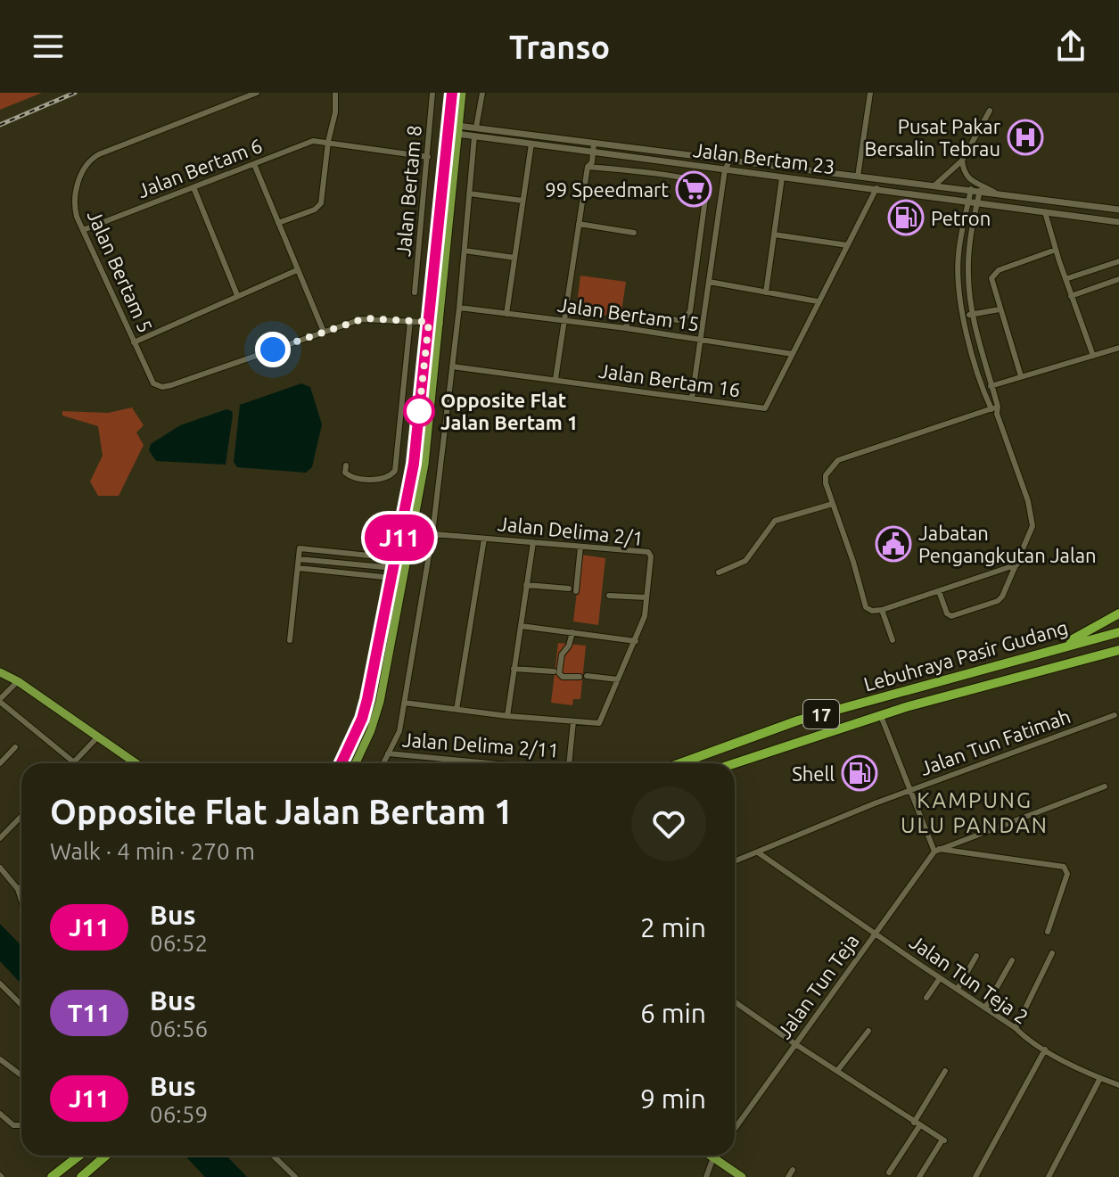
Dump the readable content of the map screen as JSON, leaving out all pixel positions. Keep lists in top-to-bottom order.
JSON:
{
  "streets": {
    "highway": ["Lebuhraya Pasir Gudang", "17"],
    "street": [
      "Jalan Bertam 23",
      "Jalan Bertam 6",
      "Jalan Bertam 8",
      "Jalan Bertam 5",
      "Jalan Bertam 15",
      "Jalan Bertam 16",
      "Jalan Delima 2/1",
      "Jalan Tun Fatimah",
      "Jalan Delima 2/11",
      "Jalan Tun Teja 2",
      "Jalan Tun Teja"
    ]
  },
  "crossings": [
    ["Jalan Bertam 23", "Jalan Bertam 16"],
    ["Jalan Bertam 6", "Jalan Bertam 5"],
    ["Jalan Bertam 15", "Jalan Bertam 16"],
    ["Jalan Delima 2/1", "Jalan Delima 2/11"],
    ["Jalan Tun Fatimah", "Jalan Tun Teja 2"],
    ["Jalan Tun Teja 2", "Jalan Tun Teja"]
  ],
  "districts": ["KAMPUNG ULU PANDAN"],
  "places": {
    "hospital": ["Pusat Pakar Bersalin Tebrau"],
    "supermarket": ["99 Speedmart"],
    "fuel station": ["Petron", "Shell"],
    "other": ["Opposite Flat Jalan Bertam 1"],
    "public building": ["Jabatan Pengangkutan Jalan"]
  },
  "lines": ["bus line J11"],
  "page": {
    "header": "Transo",
    "on_map": "J11",
    "heading": ["Opposite Flat Jalan Bertam 1", "Walk · 4 min · 270 m"],
    "list": [
      {
        "mark": "J11",
        "name": "Bus",
        "note": "06:52",
        "value": "2 min"
      },
      {
        "mark": "T11",
        "name": "Bus",
        "note": "06:56",
        "value": "6 min"
      },
      {
        "mark": "J11",
        "name": "Bus",
        "note": "06:59",
        "value": "9 min"
      }
    ]
  }
}
